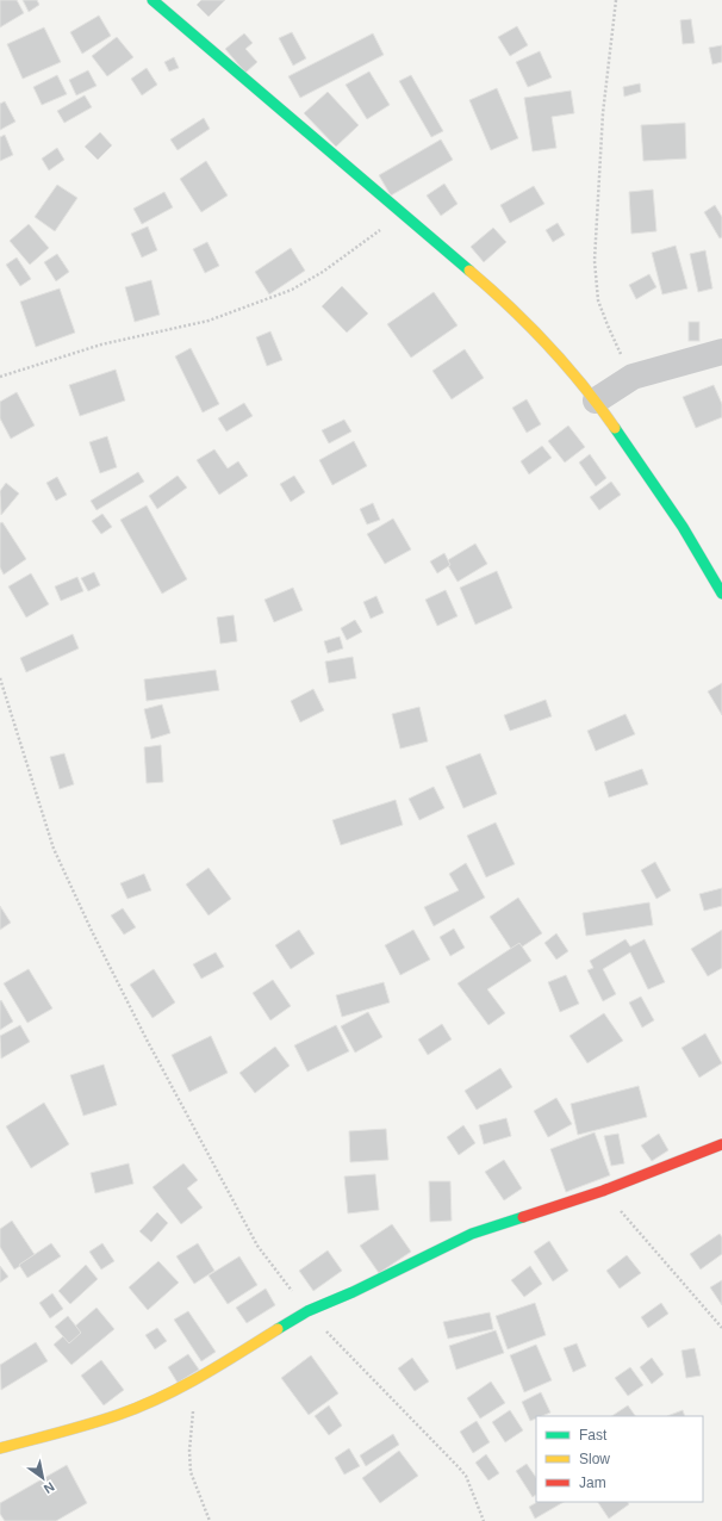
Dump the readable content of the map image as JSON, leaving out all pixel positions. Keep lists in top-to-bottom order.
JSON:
{
  "legend": ["Fast", "Slow", "Jam"],
  "north": "bottom right"
}
